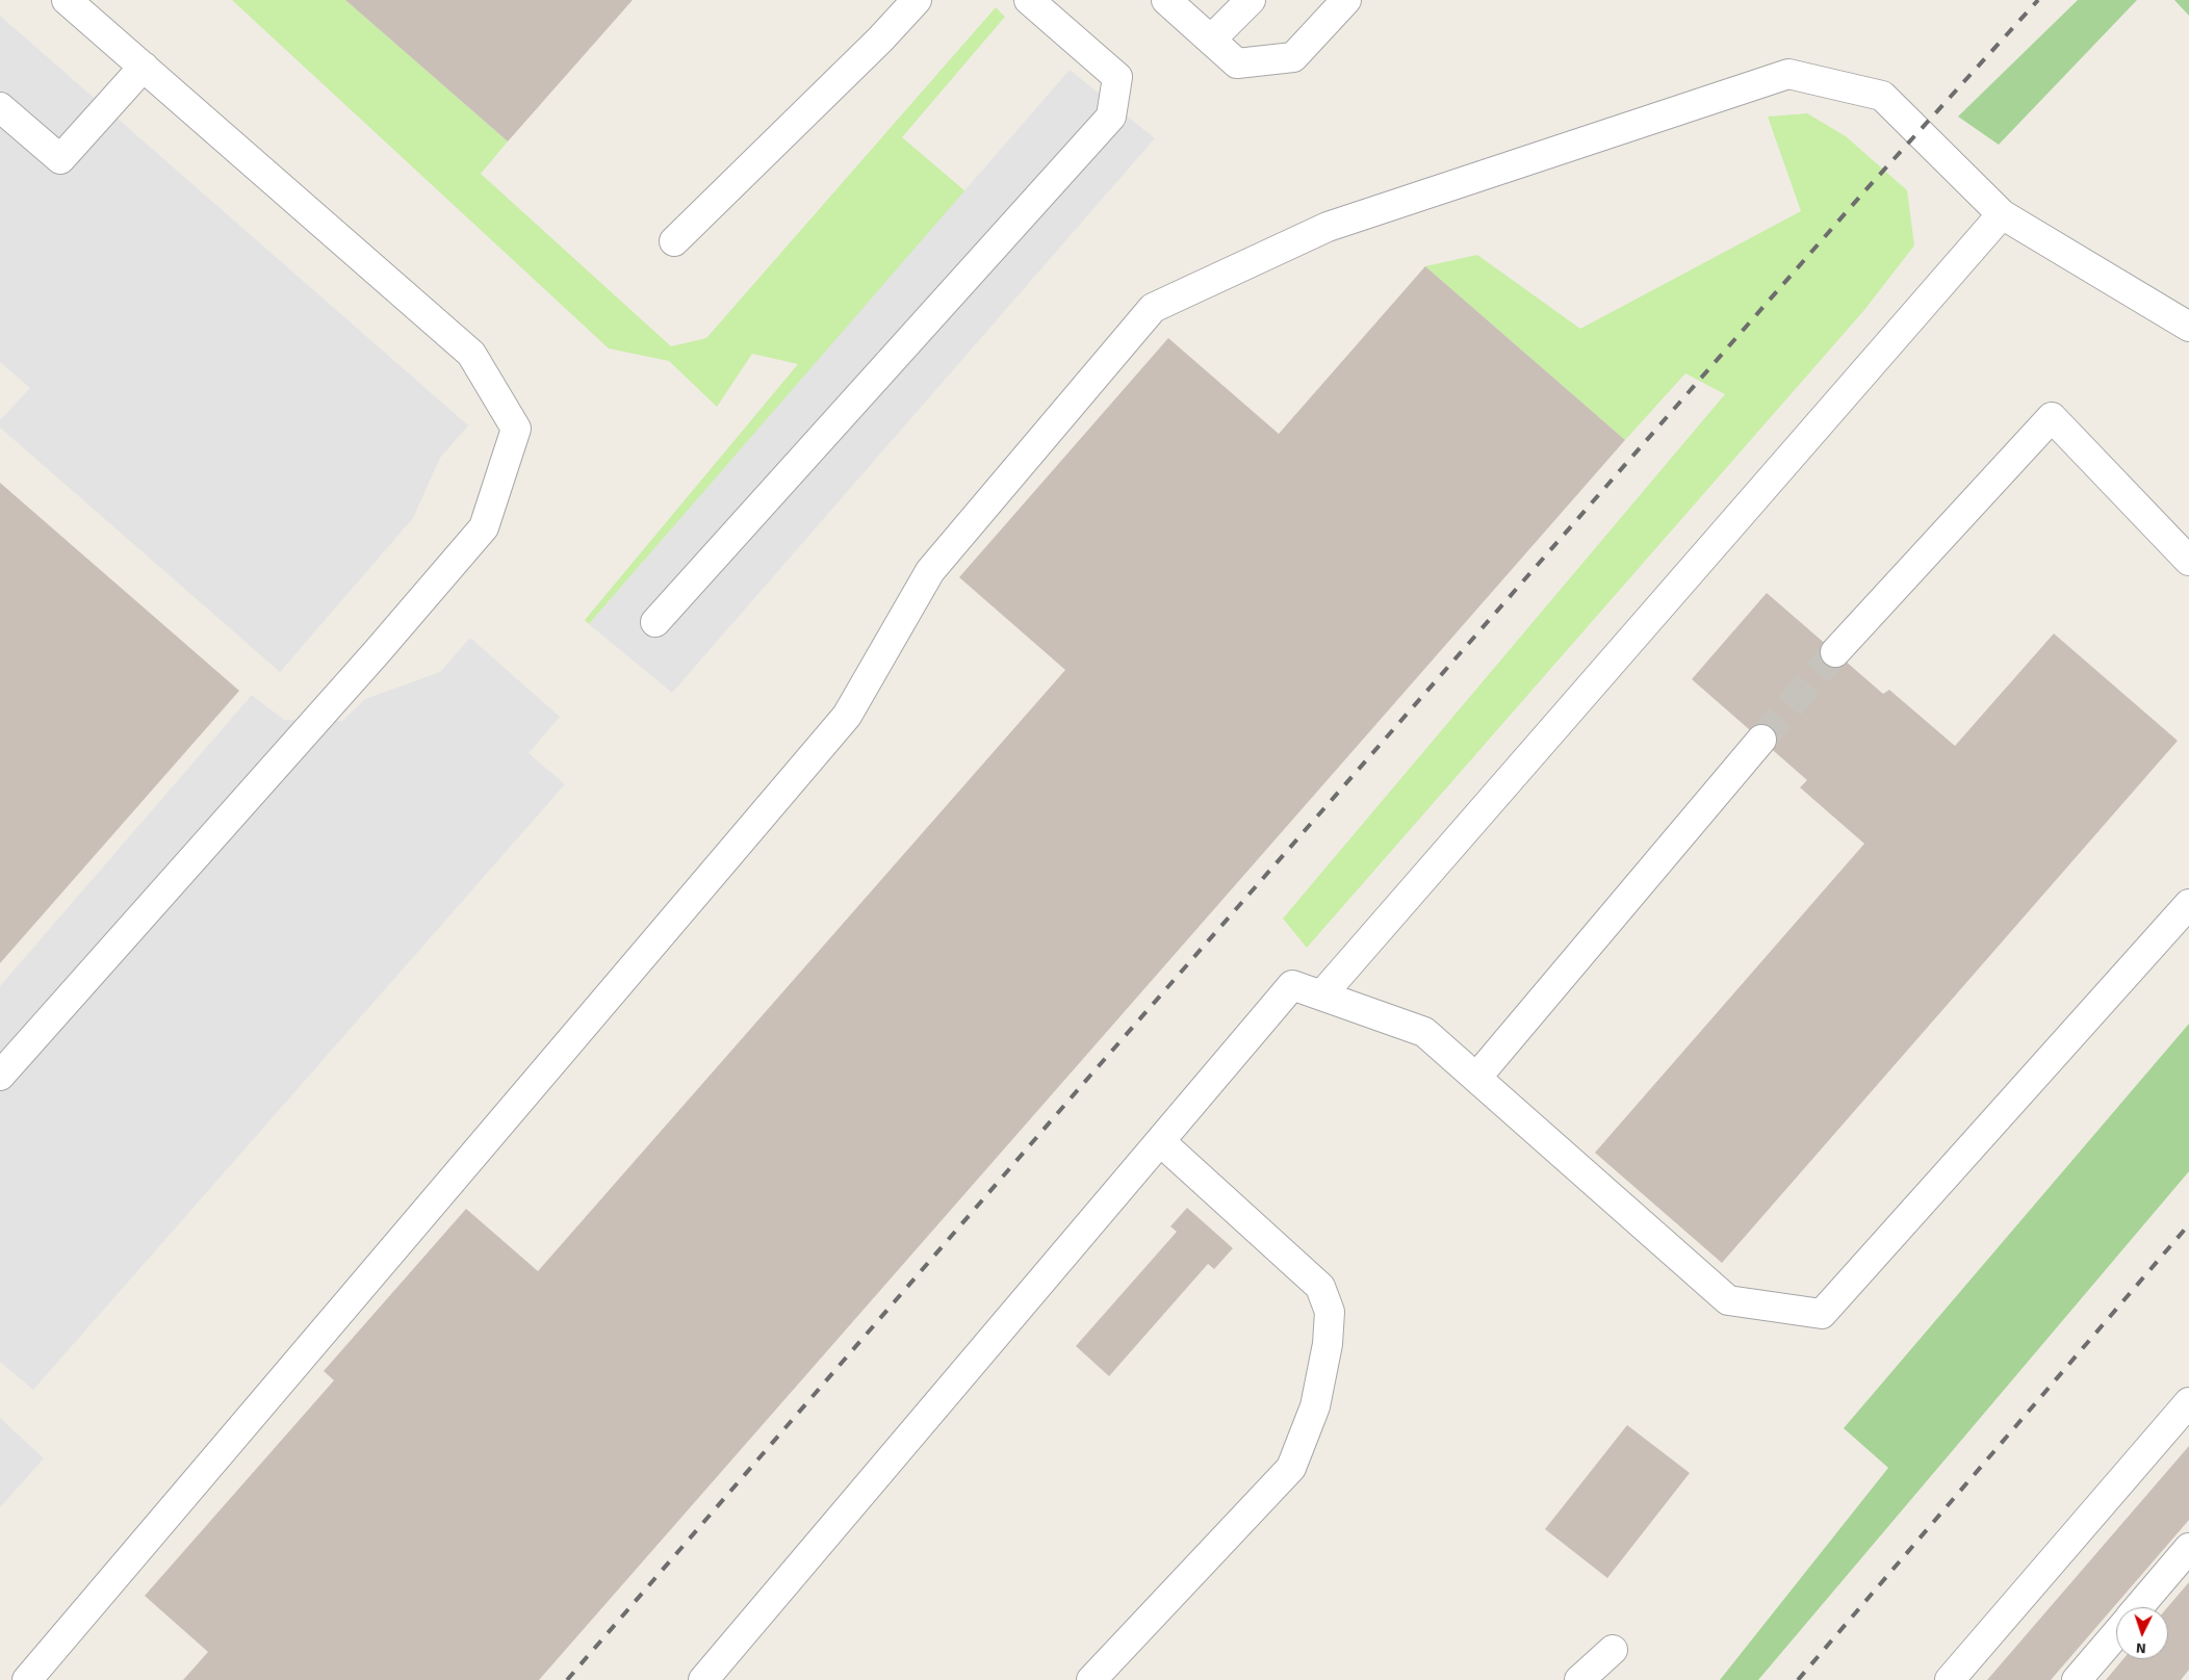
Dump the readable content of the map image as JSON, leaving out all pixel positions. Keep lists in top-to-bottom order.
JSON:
{
  "north": "bottom"
}
